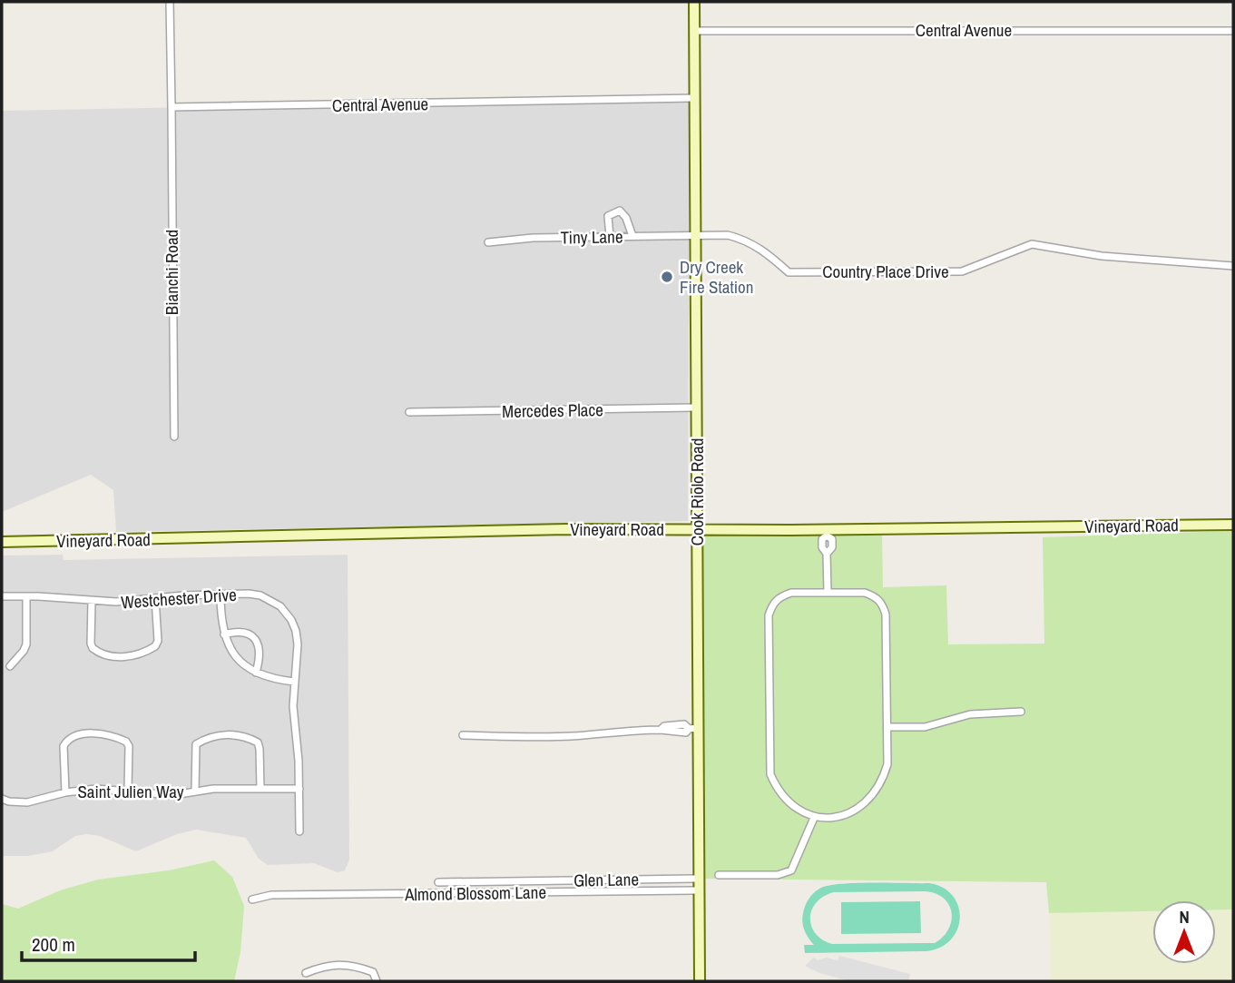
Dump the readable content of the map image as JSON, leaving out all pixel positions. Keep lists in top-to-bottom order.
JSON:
{
  "streets": {
    "street": [
      "Central Avenue",
      "Tiny Lane",
      "Country Place Drive",
      "Bianchi Road",
      "Mercedes Place",
      "Cook Riolo Road",
      "Vineyard Road",
      "Westchester Drive",
      "Saint Julien Way",
      "Glen Lane",
      "Almond Blossom Lane"
    ]
  },
  "crossings": [
    ["Central Avenue", "Bianchi Road"],
    ["Central Avenue", "Cook Riolo Road"],
    ["Tiny Lane", "Country Place Drive"],
    ["Tiny Lane", "Cook Riolo Road"],
    ["Country Place Drive", "Cook Riolo Road"],
    ["Mercedes Place", "Cook Riolo Road"],
    ["Cook Riolo Road", "Vineyard Road"],
    ["Cook Riolo Road", "Glen Lane"],
    ["Cook Riolo Road", "Almond Blossom Lane"],
    ["Westchester Drive", "Saint Julien Way"]
  ],
  "places": ["Dry Creek Fire Station"],
  "scale_bar": "200 m",
  "north": "top"
}
